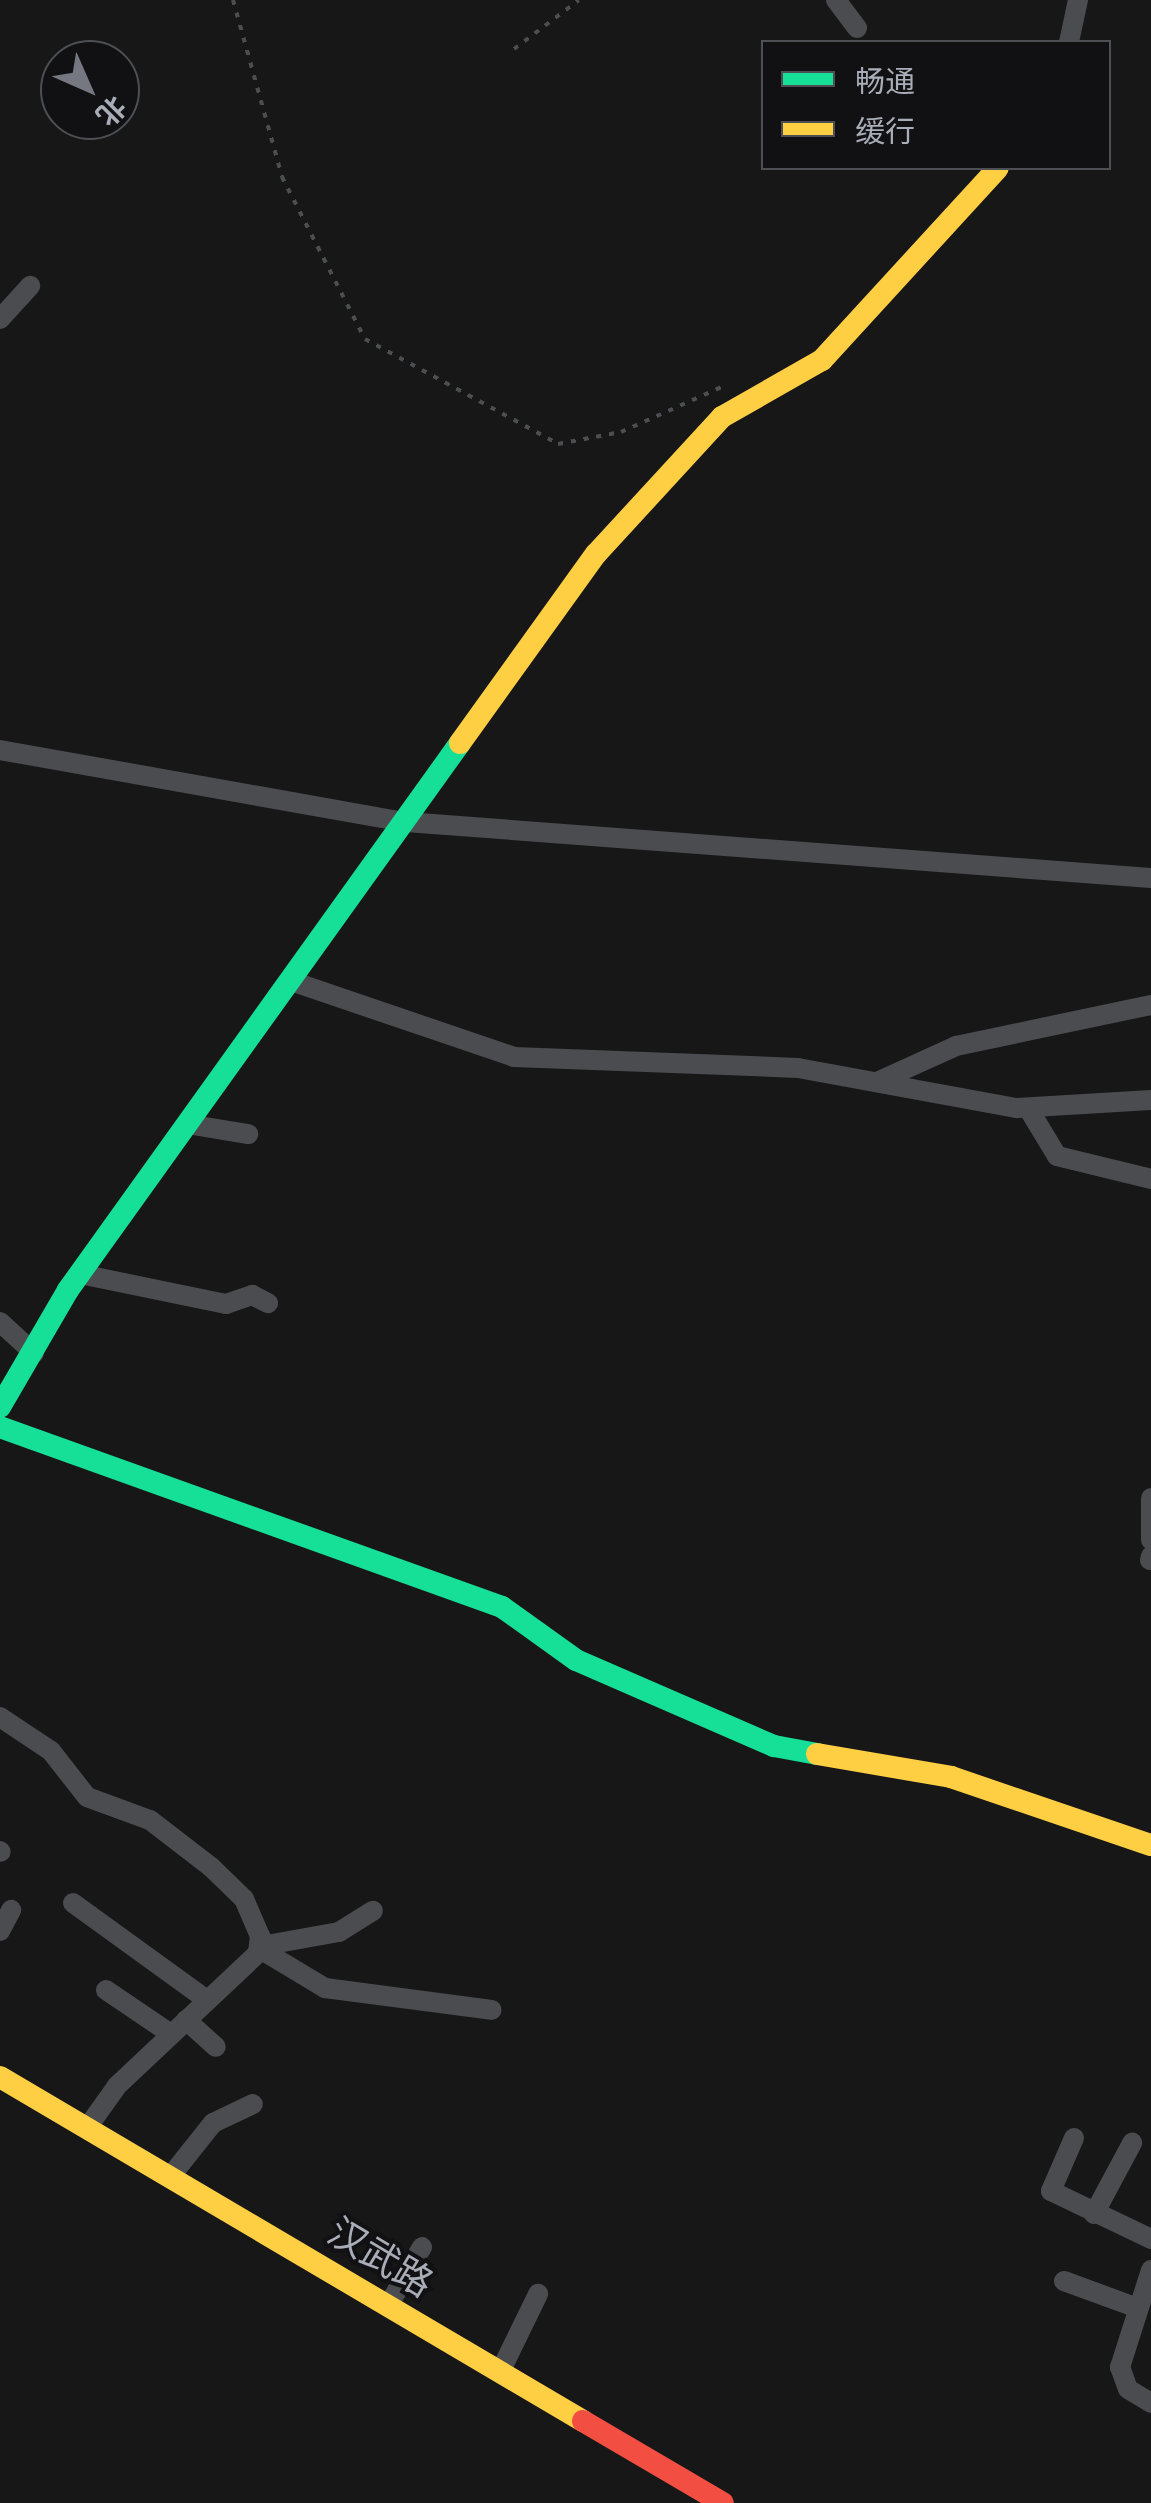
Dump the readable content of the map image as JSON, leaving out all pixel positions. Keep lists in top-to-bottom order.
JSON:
{
  "streets": {
    "street": ["汉武路"]
  },
  "legend": ["畅通", "缓行"],
  "north": "bottom right"
}
